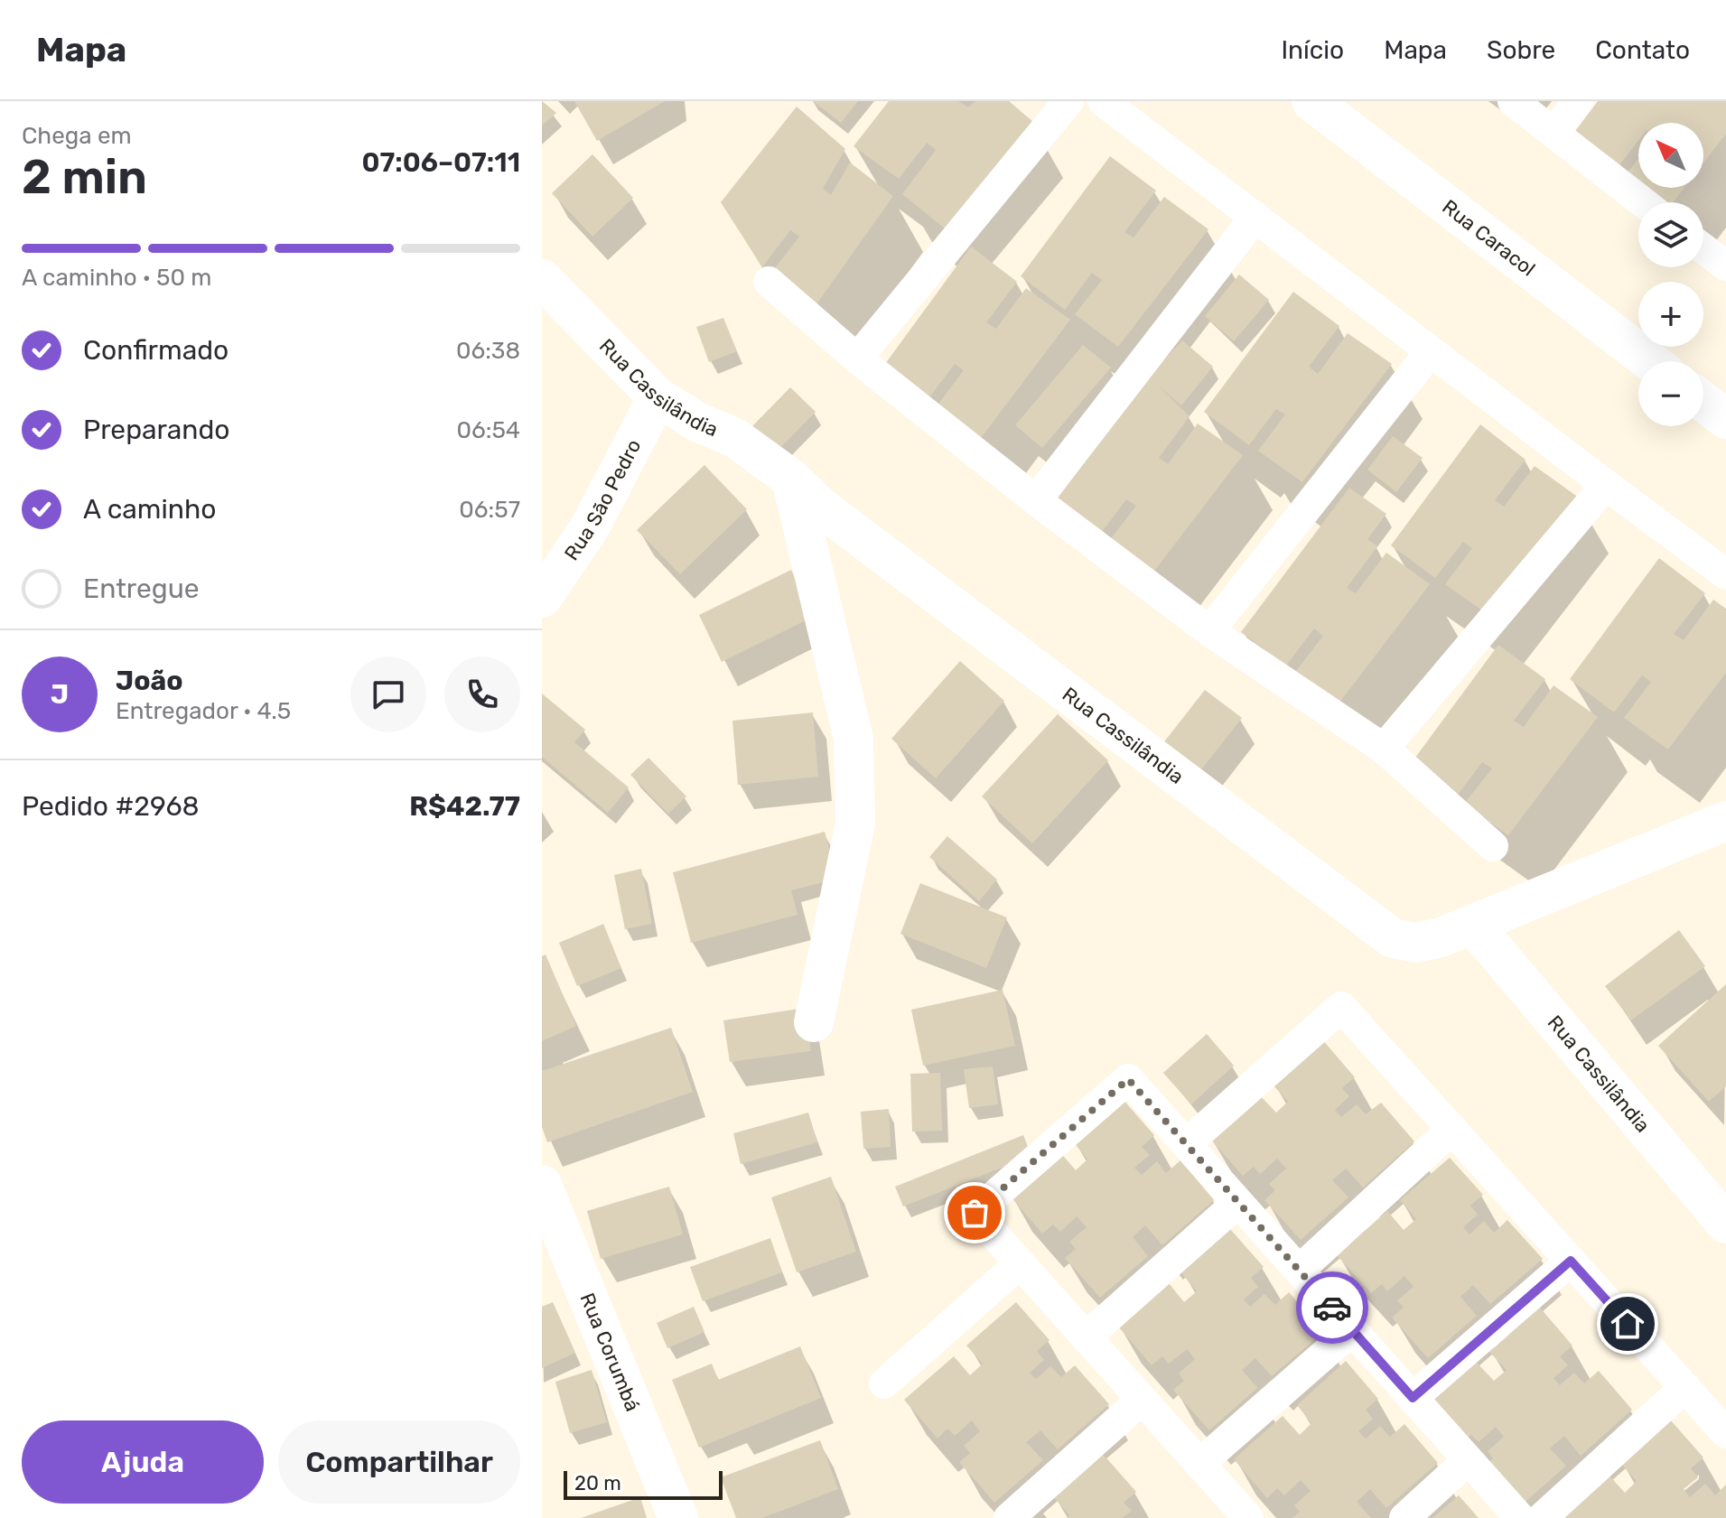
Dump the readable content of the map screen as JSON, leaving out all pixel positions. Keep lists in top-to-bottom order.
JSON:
{
  "streets": {
    "street": [
      "Rua Caracol",
      "Rua Cassilândia",
      "Rua São Pedro",
      "Rua Corumbá"
    ]
  },
  "crossings": [
    ["Rua Cassilândia", "Rua São Pedro"]
  ],
  "scale_bar": "20 m",
  "north": "top left",
  "page": {
    "header": "Mapa",
    "nav": [
      "Início",
      "Mapa",
      "Sobre",
      "Contato"
    ],
    "heading": ["2 min", "Chega em", "07:06–07:11"],
    "panel": [
      "João",
      "Entregador · 4.5",
      "Pedido #2968",
      "R$42.77"
    ],
    "map_buttons": ["+", "−"],
    "bar": "A caminho · 50 m",
    "list": [
      ["Confirmado", "06:38"],
      ["Preparando", "06:54"],
      ["A caminho", "06:57"],
      "Entregue"
    ],
    "round": "J",
    "buttons": ["Ajuda", "Compartilhar"],
    "scale": "20 m"
  }
}
